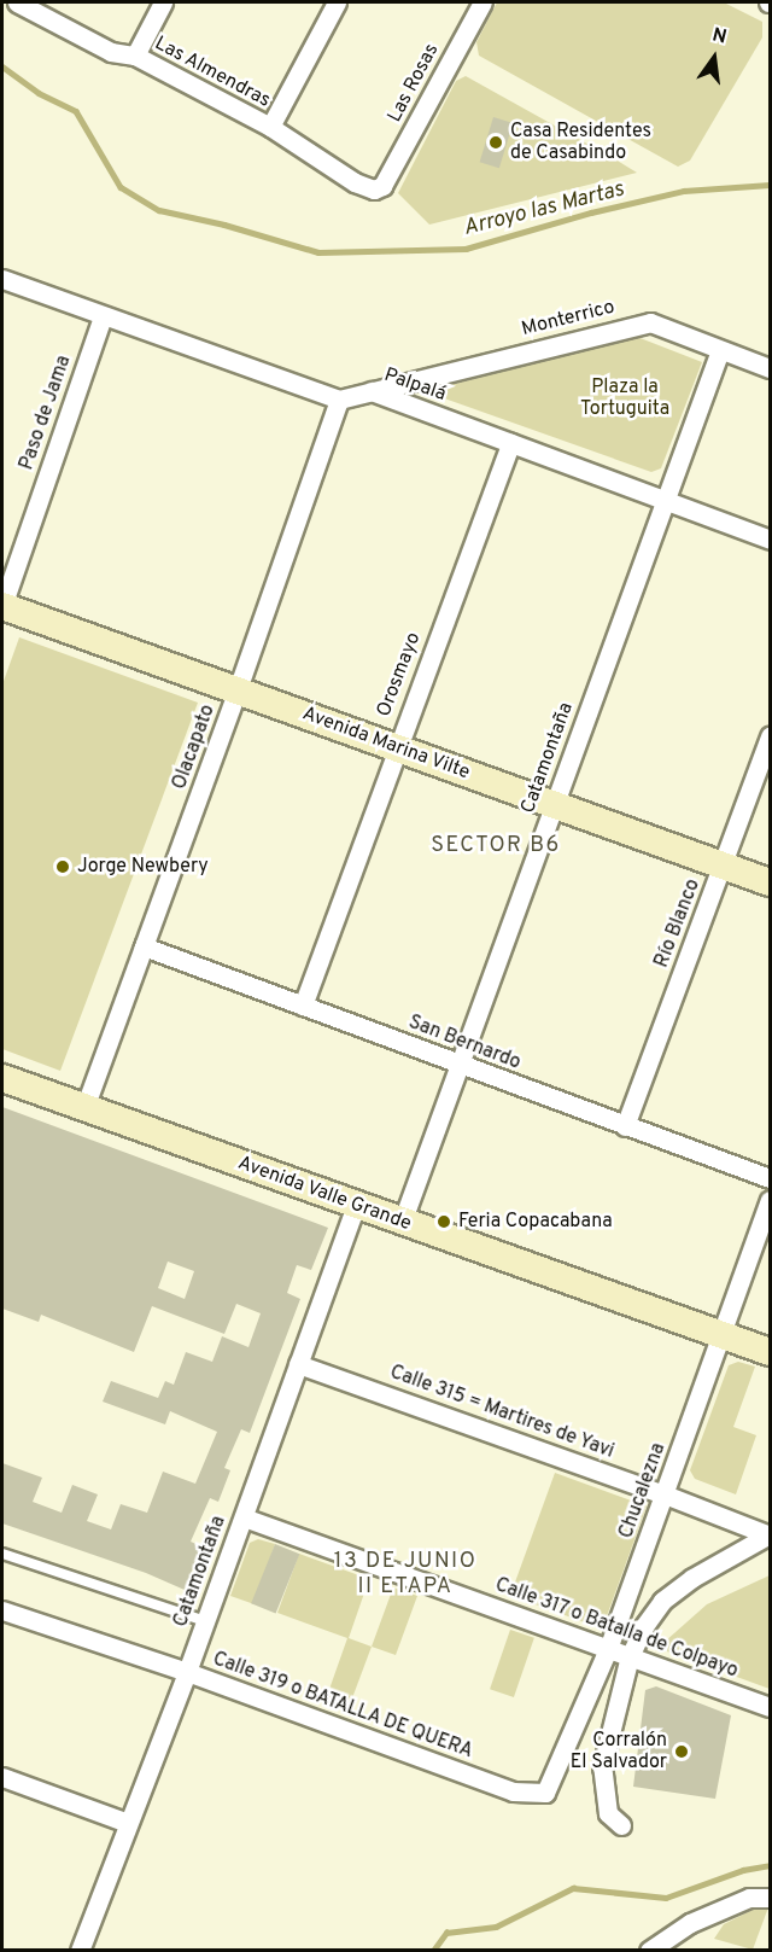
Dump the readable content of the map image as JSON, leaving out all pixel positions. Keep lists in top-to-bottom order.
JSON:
{
  "streets": {
    "street": [
      "Las Almendras",
      "Las Rosas",
      "Monterrico",
      "Palpalá",
      "Paso de Jama",
      "Orosmayo",
      "Avenida Marina Vilte",
      "Olacapato",
      "Catamontaña",
      "Río Blanco",
      "San Bernardo",
      "Avenida Valle Grande",
      "Calle 315 = Martires de Yavi",
      "Chucalezna",
      "Calle 317 o Batalla de Colpayo",
      "Calle 319 o BATALLA DE QUERA"
    ]
  },
  "crossings": [
    ["Las Almendras", "Las Rosas"],
    ["Monterrico", "Palpalá"],
    ["Monterrico", "Catamontaña"],
    ["Palpalá", "Orosmayo"],
    ["Palpalá", "Olacapato"],
    ["Palpalá", "Catamontaña"],
    ["Paso de Jama", "Avenida Marina Vilte"],
    ["Orosmayo", "Avenida Marina Vilte"],
    ["Orosmayo", "San Bernardo"],
    ["Avenida Marina Vilte", "Olacapato"],
    ["Avenida Marina Vilte", "Catamontaña"],
    ["Avenida Marina Vilte", "Río Blanco"],
    ["Olacapato", "San Bernardo"],
    ["Olacapato", "Avenida Valle Grande"],
    ["Catamontaña", "San Bernardo"],
    ["Catamontaña", "Avenida Valle Grande"],
    ["Catamontaña", "Calle 315 = Martires de Yavi"],
    ["Catamontaña", "Calle 317 o Batalla de Colpayo"],
    ["Catamontaña", "Calle 319 o BATALLA DE QUERA"],
    ["Río Blanco", "San Bernardo"],
    ["Avenida Valle Grande", "Chucalezna"],
    ["Calle 315 = Martires de Yavi", "Chucalezna"],
    ["Chucalezna", "Calle 317 o Batalla de Colpayo"],
    ["Chucalezna", "Calle 319 o BATALLA DE QUERA"]
  ],
  "districts": ["SECTOR B6", "13 DE JUNIO II ETAPA"],
  "water": ["Arroyo las Martas"],
  "parks": ["Plaza la Tortuguita"],
  "places": [
    "Casa Residentes de Casabindo",
    "Jorge Newbery",
    "Feria Copacabana",
    "Corralón El Salvador"
  ],
  "north": "top"
}
